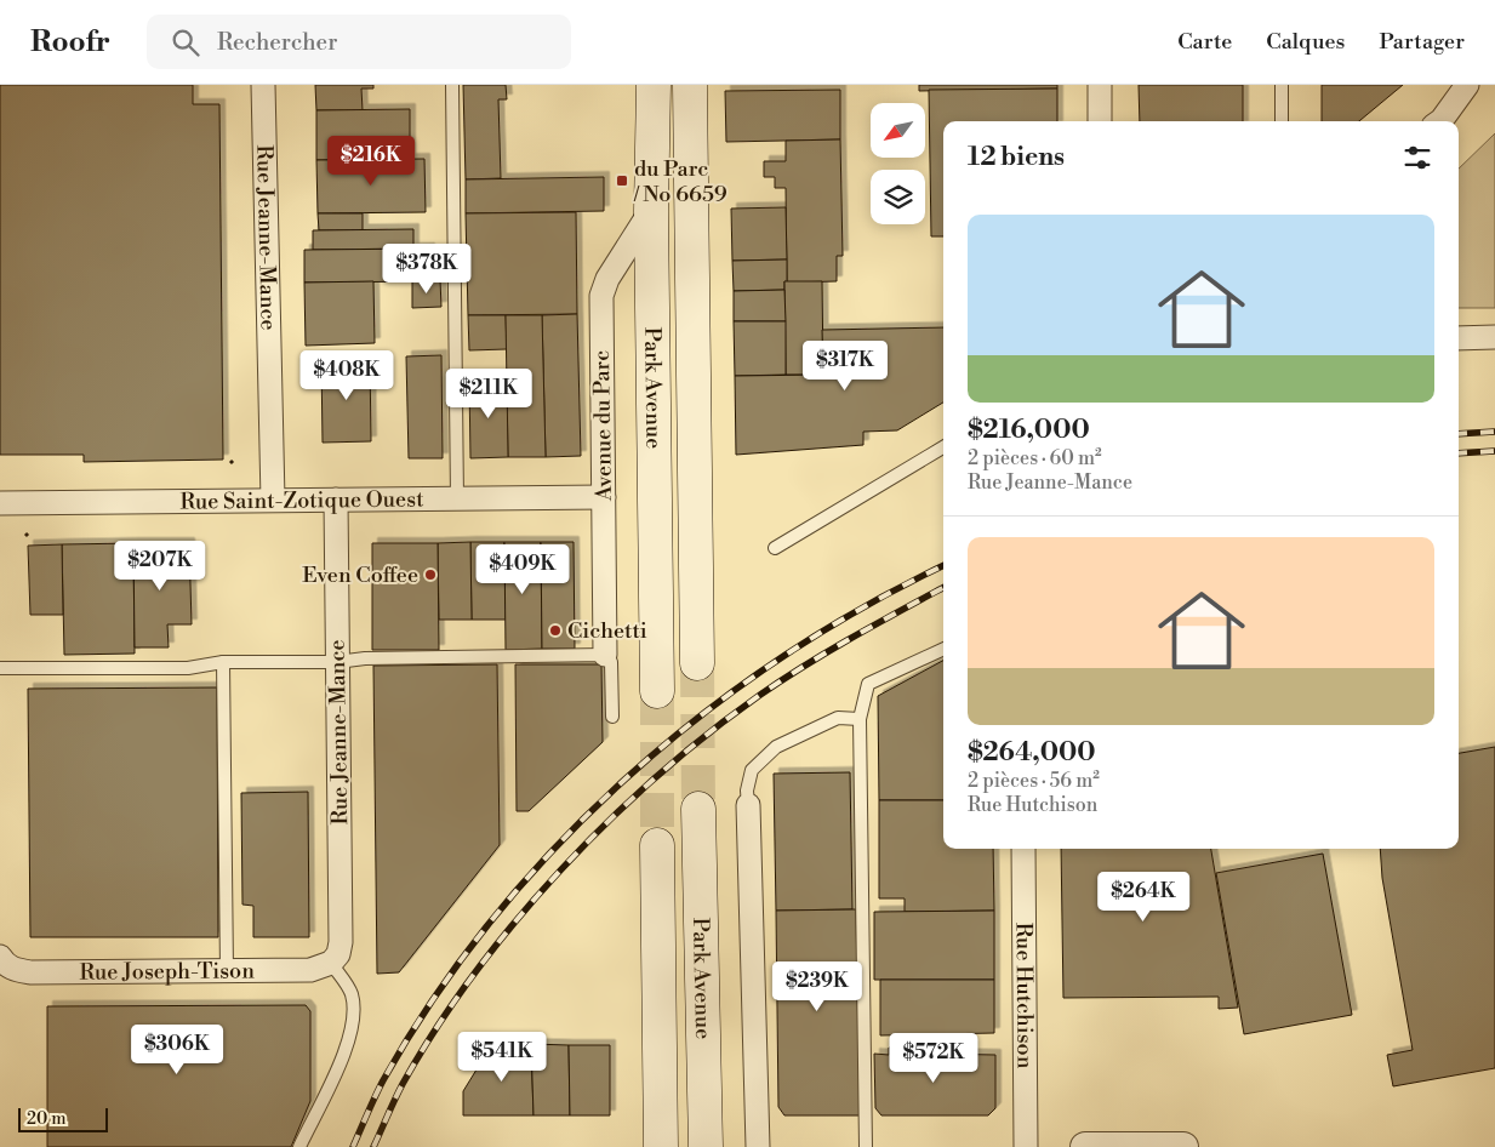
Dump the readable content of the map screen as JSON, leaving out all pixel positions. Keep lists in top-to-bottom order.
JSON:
{
  "streets": {
    "main road": ["Park Avenue"],
    "street": [
      "Rue Jeanne-Mance",
      "Avenue du Parc",
      "Rue Saint-Zotique Ouest",
      "Rue Joseph-Tison",
      "Rue Hutchison"
    ]
  },
  "crossings": [
    ["Rue Jeanne-Mance", "Rue Saint-Zotique Ouest"],
    ["Rue Jeanne-Mance", "Rue Joseph-Tison"],
    ["Park Avenue", "Avenue du Parc"],
    ["Avenue du Parc", "Rue Saint-Zotique Ouest"]
  ],
  "places": {
    "transit": ["du Parc / No 6659"],
    "other": ["Even Coffee", "Cichetti"]
  },
  "scale_bar": "20 m",
  "north": "bottom left",
  "page": {
    "header": "Roofr",
    "search": "Rechercher",
    "nav": ["Carte", "Calques", "Partager"],
    "heading": "12 biens",
    "price": [
      "$216K",
      "$378K",
      "$317K",
      "$408K",
      "$211K",
      "$207K",
      "$409K",
      "$264K",
      "$239K",
      "$306K",
      "$541K",
      "$572K"
    ],
    "list": [
      {
        "name": "$216,000",
        "note": "2 pièces · 60 m² · Rue Jeanne-Mance"
      },
      {
        "name": "$264,000",
        "note": "2 pièces · 56 m² · Rue Hutchison"
      }
    ],
    "scale": "20 m"
  }
}
